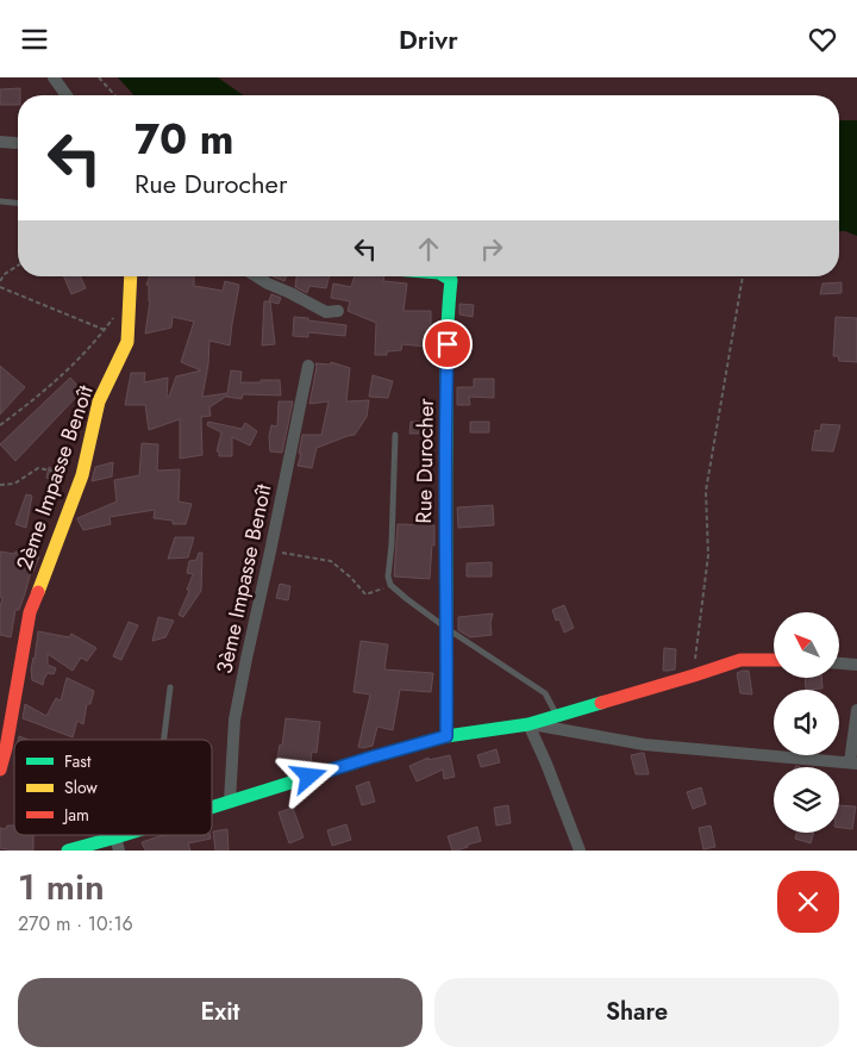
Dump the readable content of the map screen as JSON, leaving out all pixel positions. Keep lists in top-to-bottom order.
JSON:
{
  "streets": {
    "street": ["Rue Durocher", "2ème Impasse Benoît", "3ème Impasse Benoît"]
  },
  "legend": ["Fast", "Slow", "Jam"],
  "north": "top left",
  "page": {
    "header": "Drivr",
    "turn": ["70 m", "Rue Durocher"],
    "heading": ["1 min", "270 m · 10:16"],
    "buttons": ["Exit", "Share"]
  }
}
